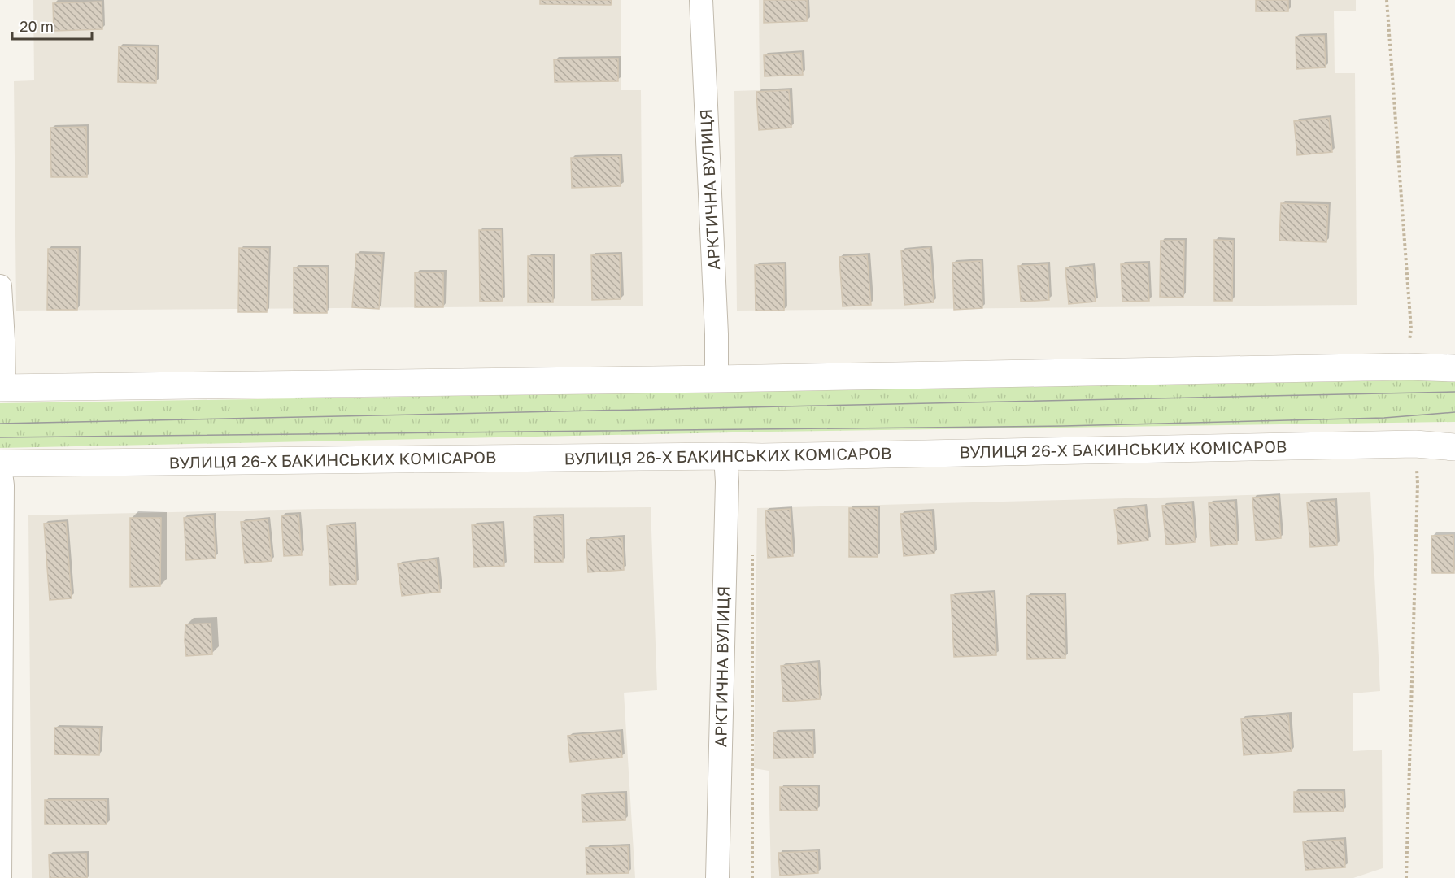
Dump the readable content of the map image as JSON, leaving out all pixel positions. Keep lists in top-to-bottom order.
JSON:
{
  "streets": {
    "street": ["АРКТИЧНА ВУЛИЦЯ", "ВУЛИЦЯ 26-Х БАКИНСЬКИХ КОМІСАРОВ"]
  },
  "crossings": [
    ["АРКТИЧНА ВУЛИЦЯ", "ВУЛИЦЯ 26-Х БАКИНСЬКИХ КОМІСАРОВ"]
  ],
  "scale_bar": "20 m"
}
